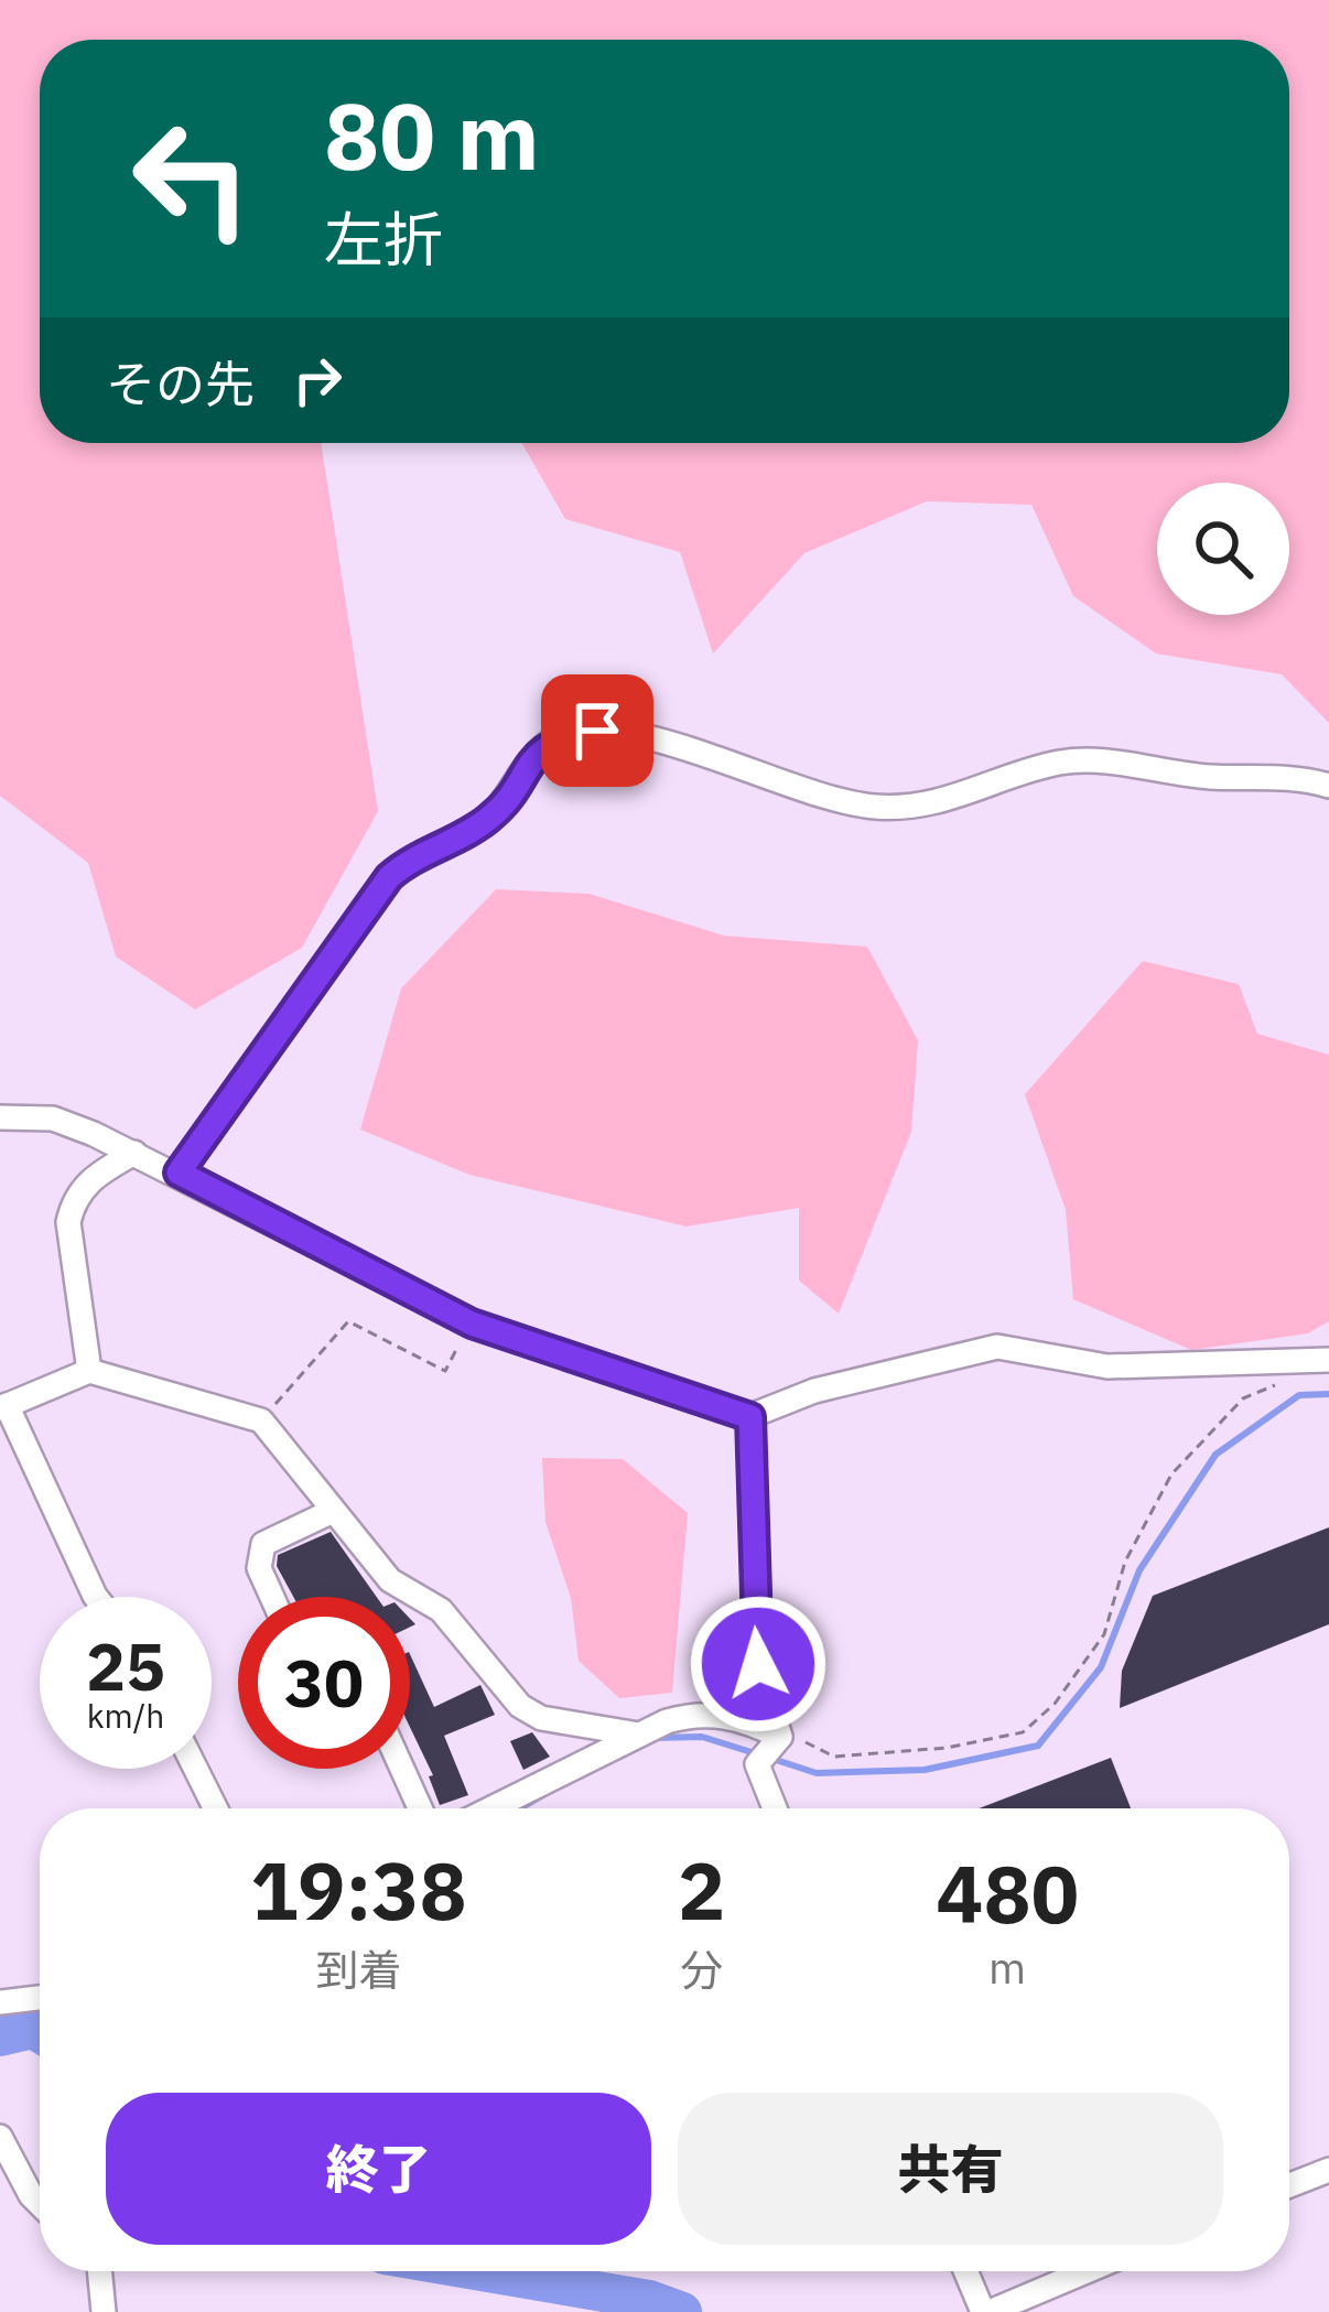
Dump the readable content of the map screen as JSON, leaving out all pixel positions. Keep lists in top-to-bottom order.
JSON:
{
  "page": {
    "turn": ["80 m", "左折"],
    "then": "その先",
    "speed": "25 km/h",
    "limit": "30",
    "eta": [
      "19:38",
      "到着",
      "2",
      "分",
      "480",
      "m"
    ],
    "buttons": ["終了", "共有"]
  }
}
